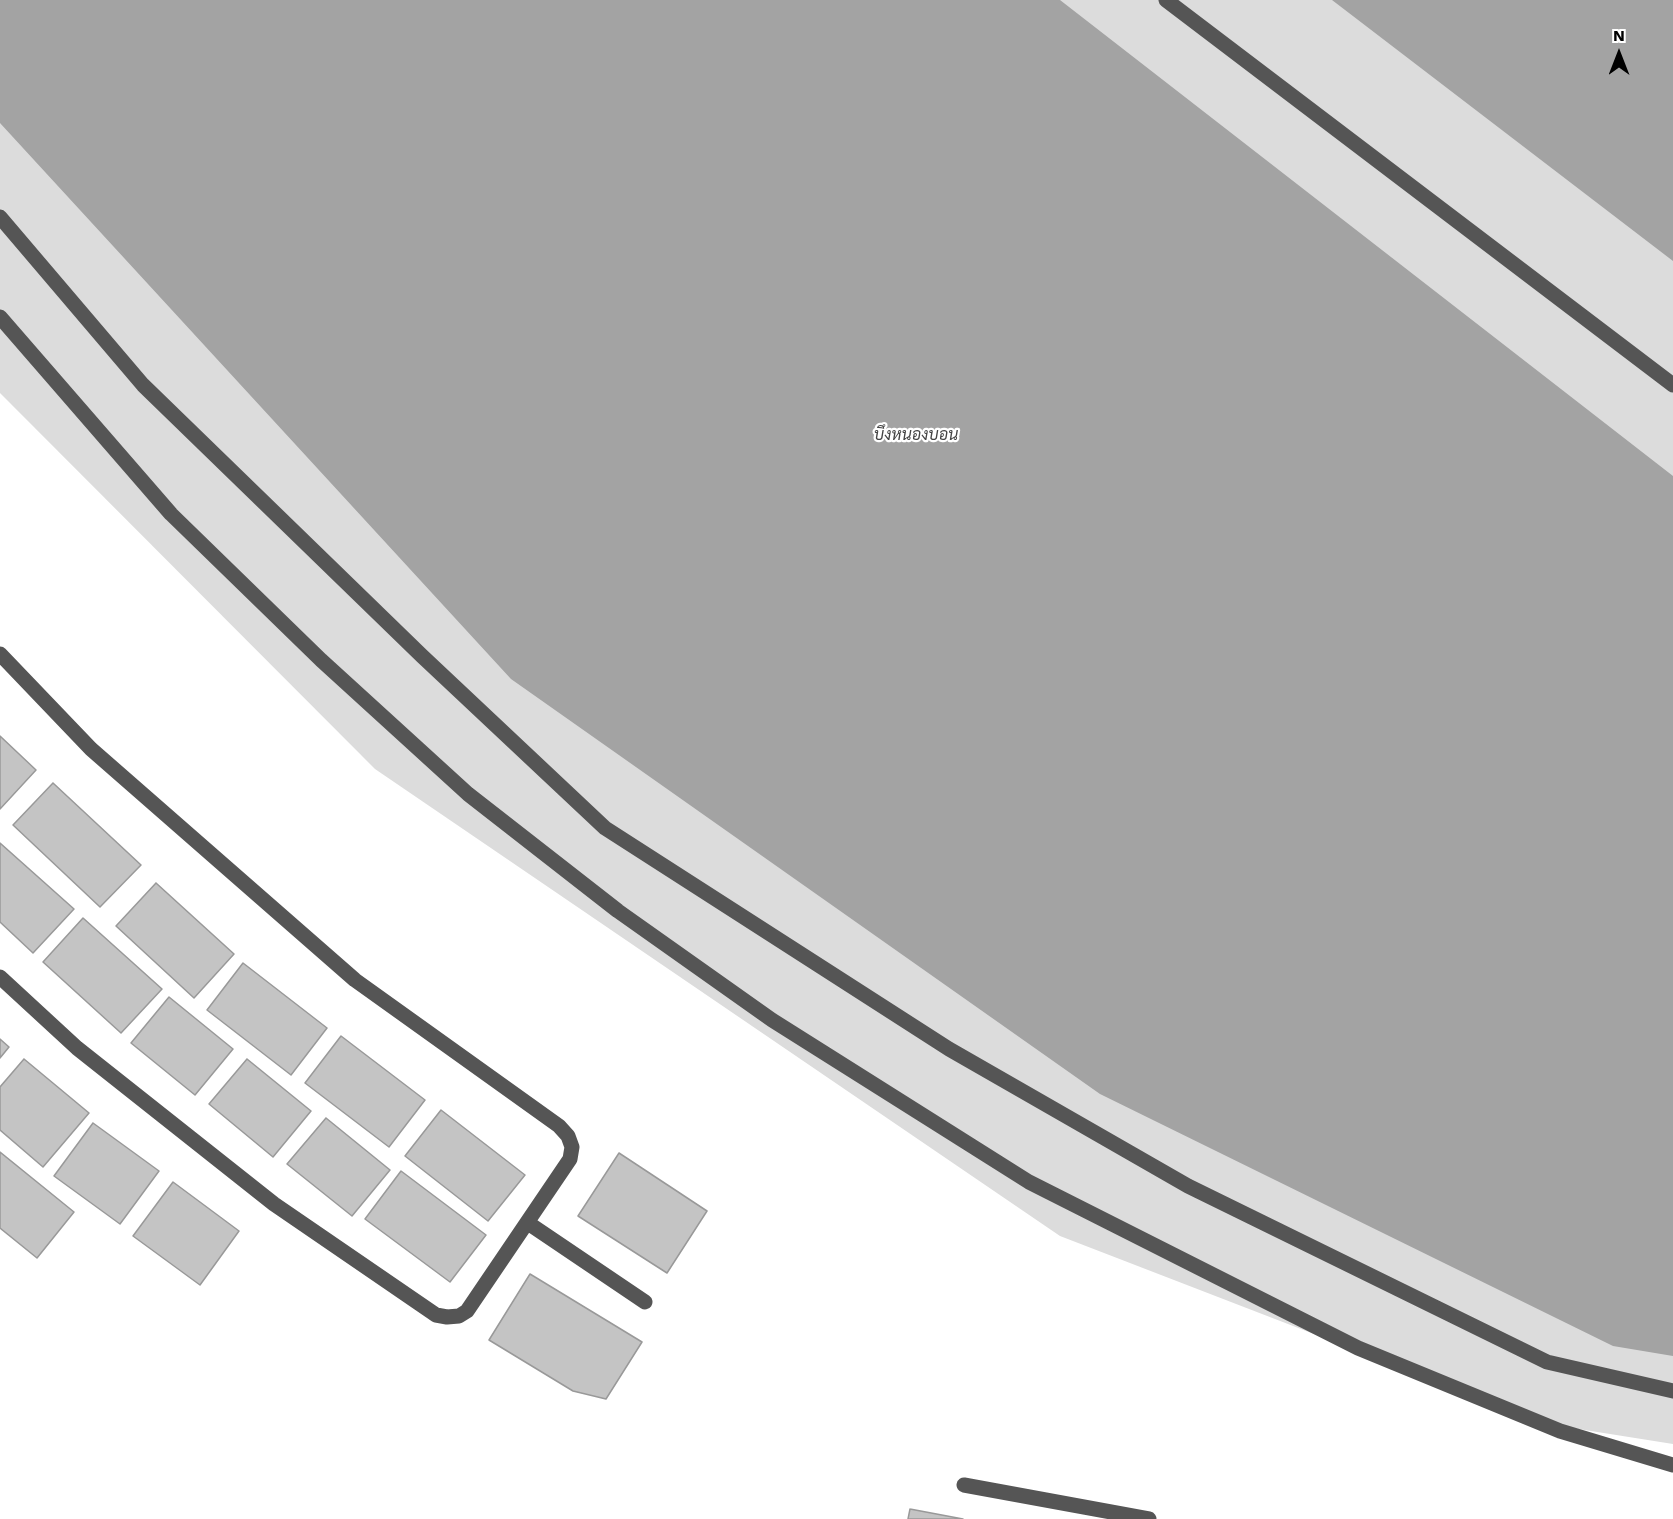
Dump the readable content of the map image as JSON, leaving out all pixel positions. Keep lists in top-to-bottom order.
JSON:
{
  "water": ["บึงหนองบอน"],
  "north": "top"
}
